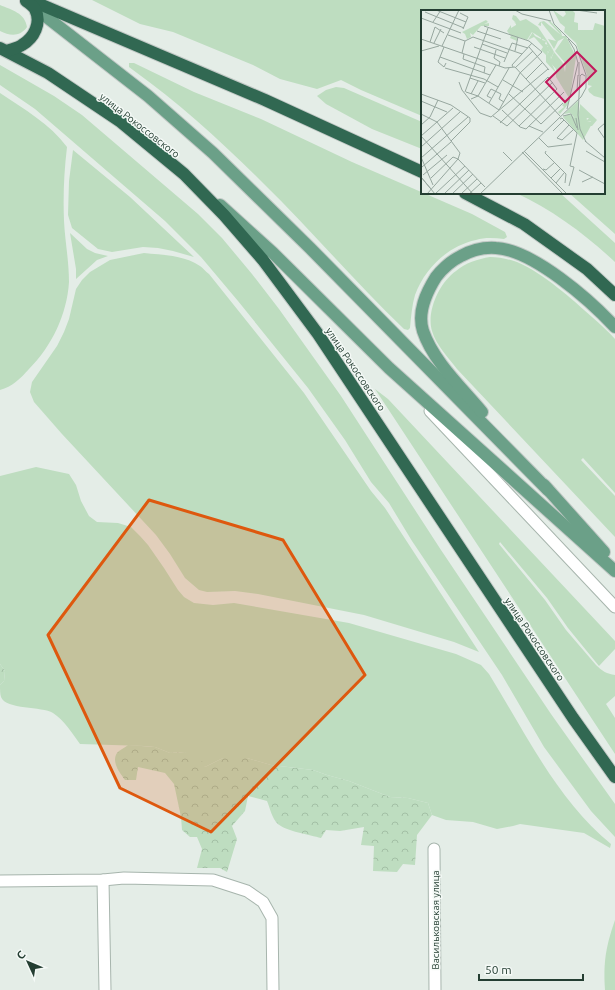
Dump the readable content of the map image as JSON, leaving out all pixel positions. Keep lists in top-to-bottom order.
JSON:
{
  "streets": {
    "highway": ["улица Рокоссовского"],
    "street": ["Васильковская улица"]
  },
  "scale_bar": "50 m",
  "north": "top left"
}
